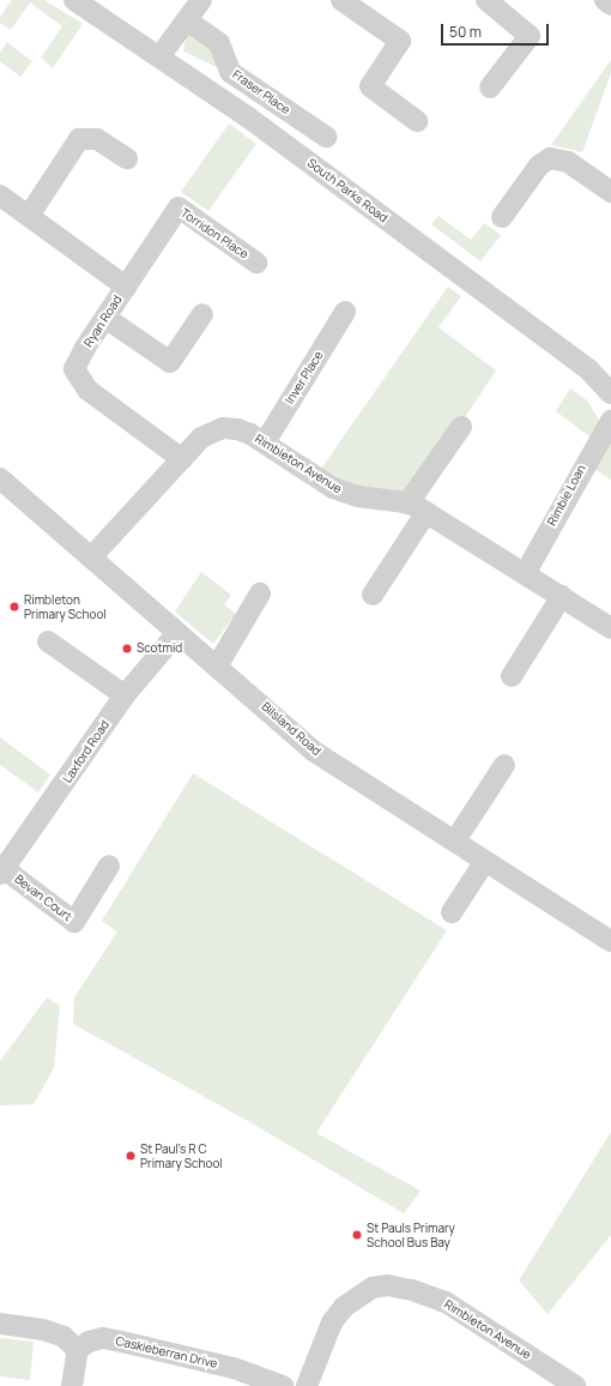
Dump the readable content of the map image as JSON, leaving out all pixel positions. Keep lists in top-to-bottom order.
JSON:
{
  "streets": {
    "street": [
      "Fraser Place",
      "South Parks Road",
      "Torridon Place",
      "Ryan Road",
      "Inver Place",
      "Rimbleton Avenue",
      "Rimble Loan",
      "Bilsland Road",
      "Laxford Road",
      "Bevan Court",
      "Caskieberran Drive"
    ]
  },
  "crossings": [
    ["Torridon Place", "Ryan Road"],
    ["Ryan Road", "Rimbleton Avenue"],
    ["Inver Place", "Rimbleton Avenue"],
    ["Rimbleton Avenue", "Rimble Loan"],
    ["Rimbleton Avenue", "Bilsland Road"],
    ["Bilsland Road", "Laxford Road"],
    ["Laxford Road", "Bevan Court"]
  ],
  "places": [
    "Rimbleton Primary School",
    "Scotmid",
    "St Paul's R C Primary School",
    "St Pauls Primary School Bus Bay"
  ],
  "scale_bar": "50 m"
}
